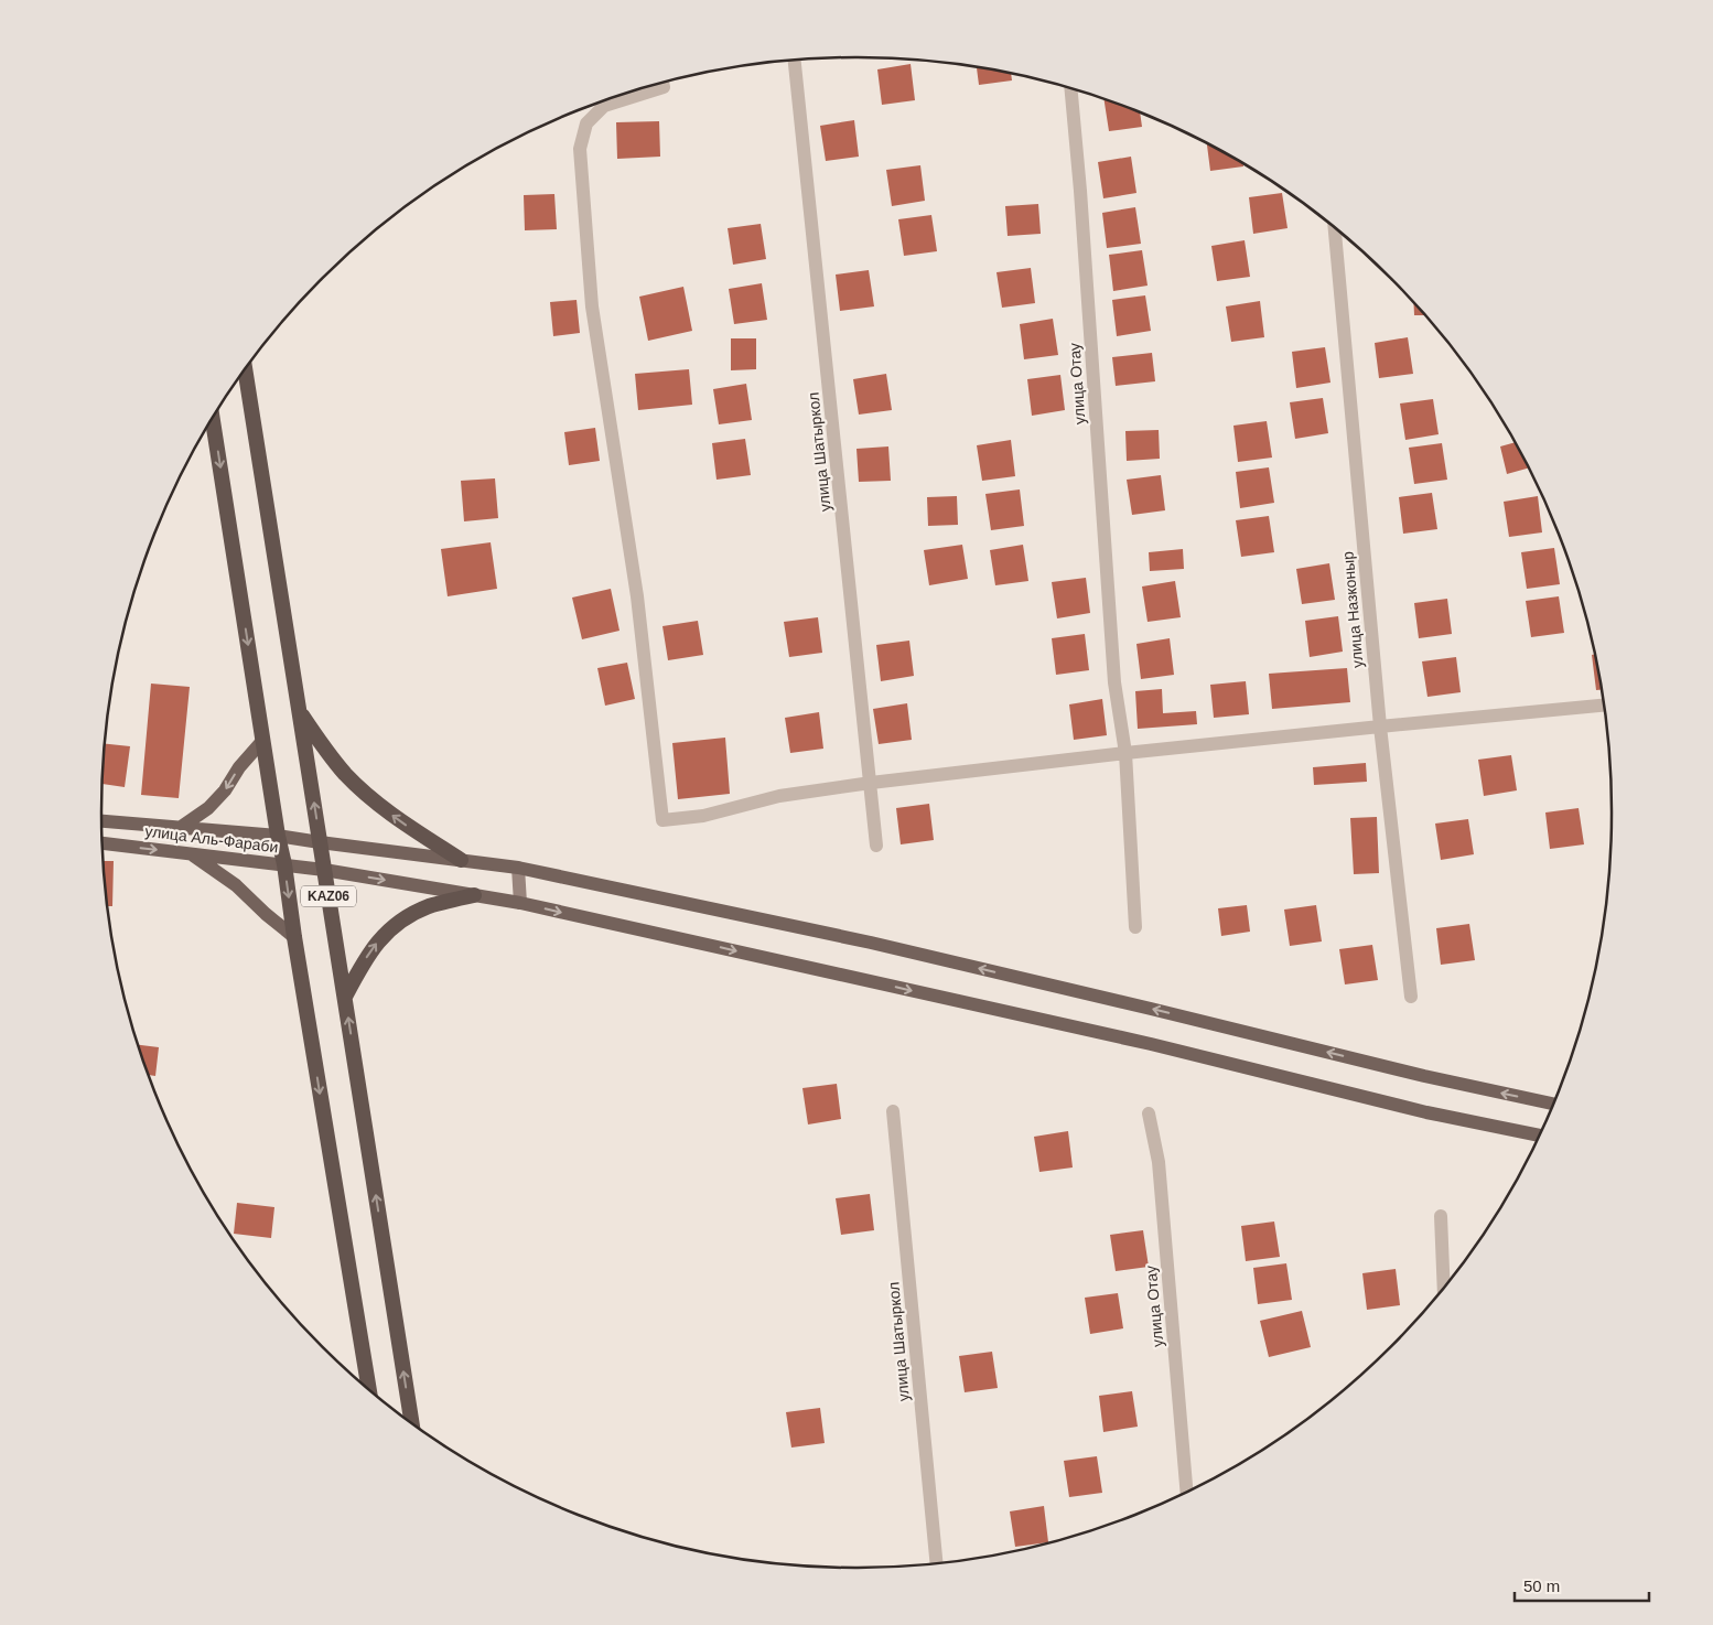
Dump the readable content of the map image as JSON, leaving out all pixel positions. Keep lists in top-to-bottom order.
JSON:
{
  "streets": {
    "highway": ["KАZ06"],
    "main road": ["улица Аль-Фараби"],
    "street": ["улица Отау", "улица Шатыркол", "улица Назконыр"]
  },
  "crossings": [
    ["улица Аль-Фараби", "KАZ06"]
  ],
  "scale_bar": "50 m"
}
